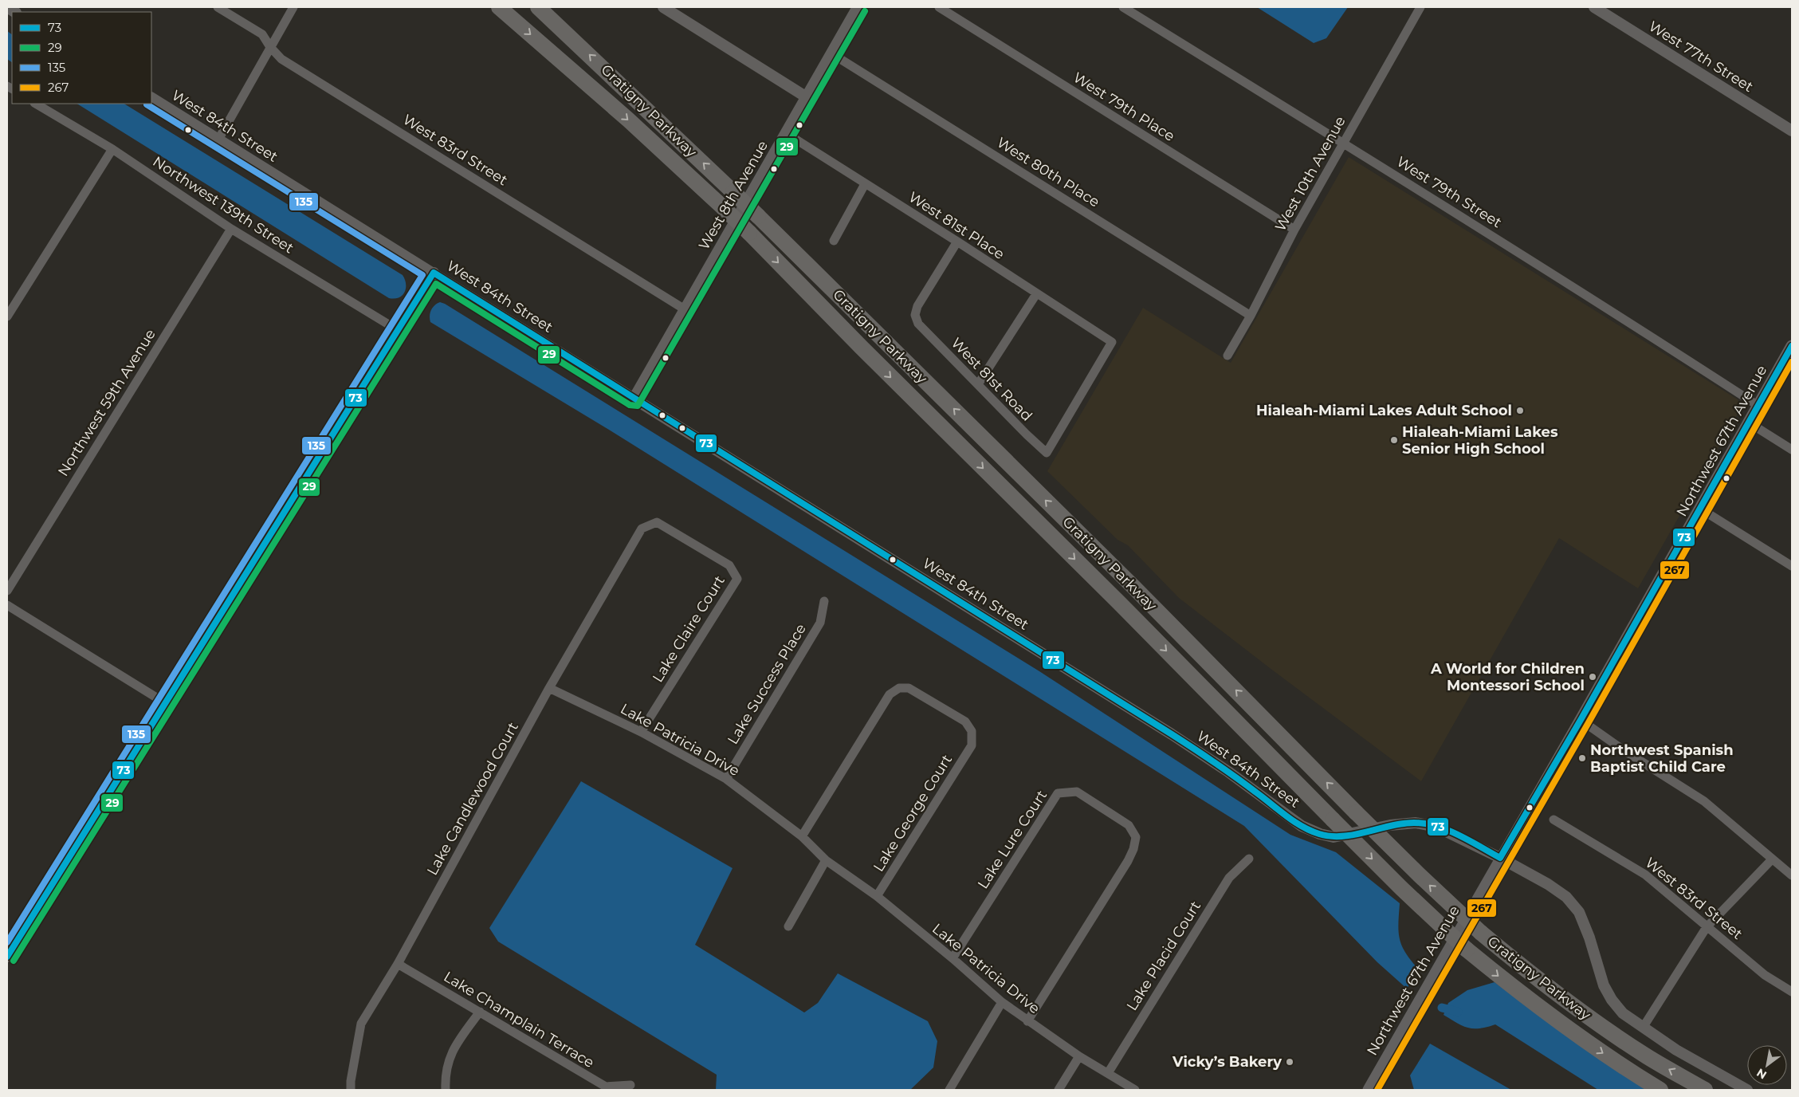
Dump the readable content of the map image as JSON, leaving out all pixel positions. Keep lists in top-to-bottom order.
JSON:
{
  "streets": {
    "highway": ["Gratigny Parkway"],
    "main road": ["Northwest 67th Avenue"],
    "street": [
      "West 77th Street",
      "West 79th Place",
      "West 84th Street",
      "West 83rd Street",
      "West 80th Place",
      "West 10th Avenue",
      "West 79th Street",
      "West 8th Avenue",
      "Northwest 139th Street",
      "West 81st Place",
      "West 81st Road",
      "Northwest 59th Avenue",
      "Lake Claire Court",
      "Lake Success Place",
      "Lake Patricia Drive",
      "Lake Candlewood Court",
      "Lake George Court",
      "Lake Lure Court",
      "Lake Placid Court",
      "Lake Champlain Terrace"
    ]
  },
  "crossings": [
    ["West 79th Place", "West 10th Avenue"],
    ["West 84th Street", "West 8th Avenue"],
    ["West 84th Street", "Northwest 67th Avenue"],
    ["West 83rd Street", "West 8th Avenue"],
    ["West 80th Place", "West 10th Avenue"],
    ["West 80th Place", "West 8th Avenue"],
    ["West 10th Avenue", "West 79th Street"],
    ["West 79th Street", "Northwest 67th Avenue"],
    ["West 8th Avenue", "West 81st Place"],
    ["Northwest 139th Street", "Northwest 59th Avenue"],
    ["West 81st Place", "West 81st Road"],
    ["Lake Claire Court", "Lake Patricia Drive"],
    ["Lake Claire Court", "Lake Candlewood Court"],
    ["Lake Success Place", "Lake Patricia Drive"],
    ["Lake Patricia Drive", "Lake Candlewood Court"],
    ["Lake Patricia Drive", "Lake George Court"],
    ["Lake Patricia Drive", "Lake Lure Court"],
    ["Lake Patricia Drive", "Lake Placid Court"],
    ["Lake Candlewood Court", "Lake Champlain Terrace"]
  ],
  "places": [
    "Hialeah-Miami Lakes Adult School",
    "Hialeah-Miami Lakes Senior High School",
    "A World for Children Montessori School",
    "Northwest Spanish Baptist Child Care",
    "Vicky’s Bakery"
  ],
  "lines": [
    "transit line 29",
    "transit line 135",
    "transit line 73",
    "transit line 267"
  ],
  "legend": [
    "73",
    "29",
    "135",
    "267"
  ],
  "north": "bottom left"
}
